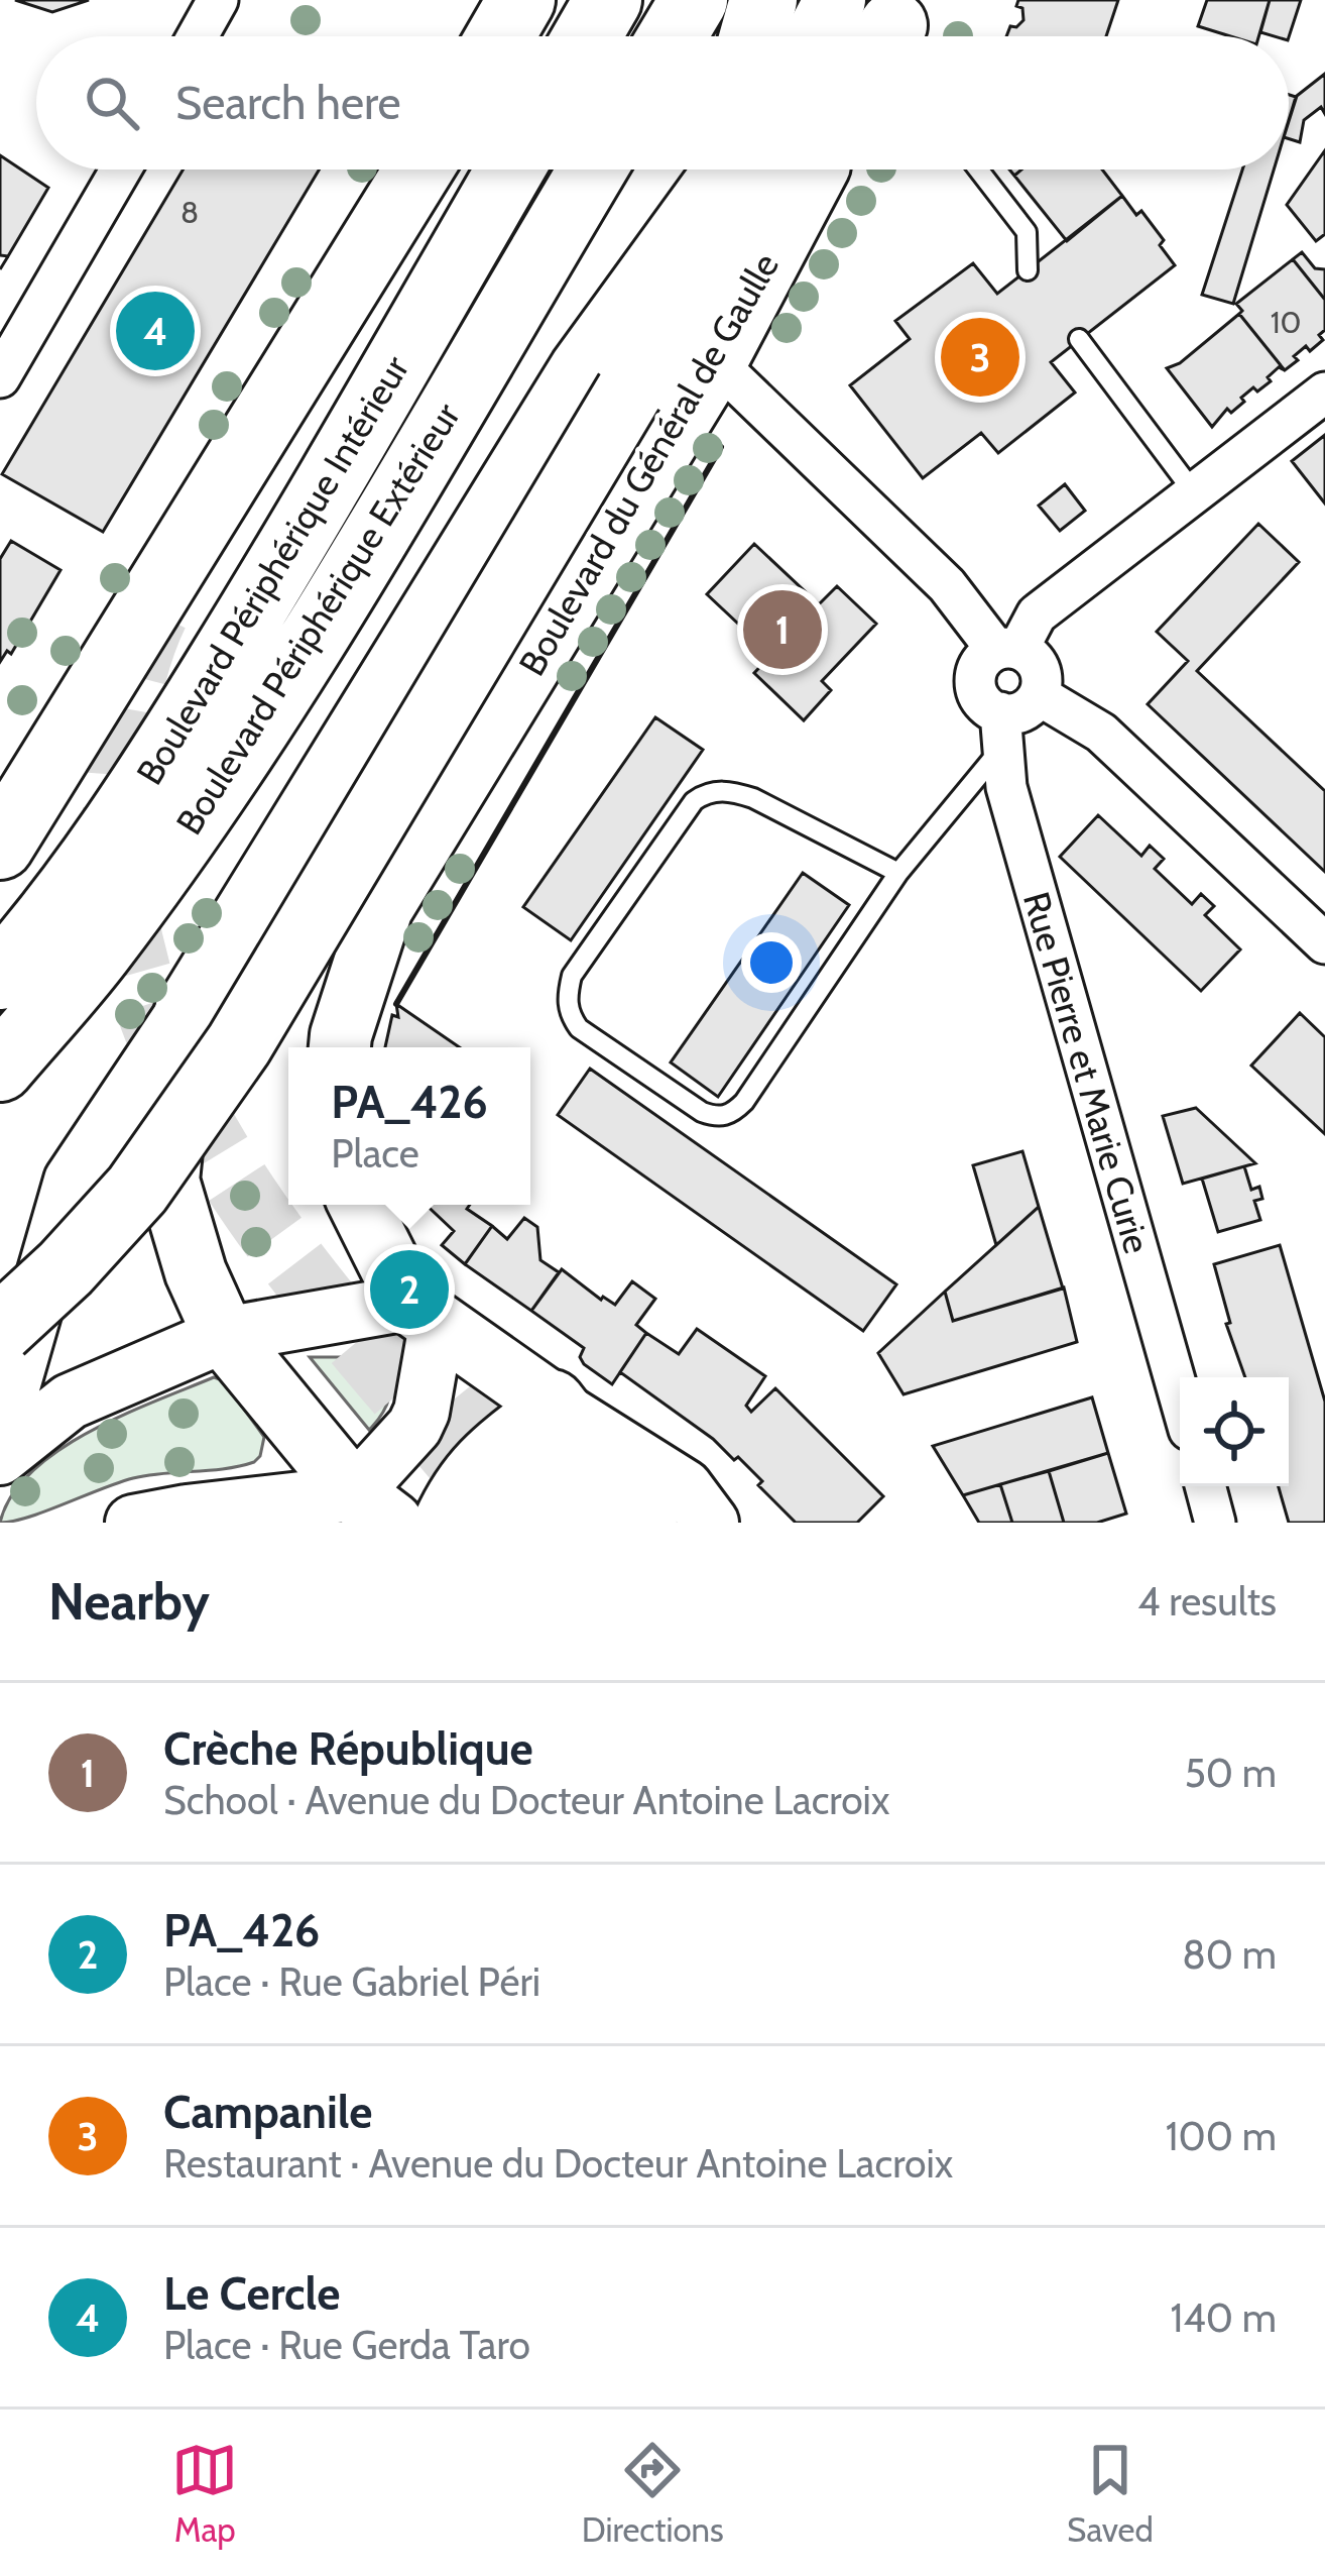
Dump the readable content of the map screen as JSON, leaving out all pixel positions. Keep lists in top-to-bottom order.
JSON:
{
  "streets": {
    "highway": ["Boulevard Périphérique Intérieur", "Boulevard Périphérique Extérieur"],
    "main road": ["Boulevard du Général de Gaulle"],
    "street": ["Rue Pierre et Marie Curie"]
  },
  "house_numbers": ["8", "10"],
  "page": {
    "search": "Search here",
    "pins": [
      "4",
      "3",
      "1",
      "2"
    ],
    "popup": ["PA_426", "Place"],
    "heading": ["Nearby", "4 results"],
    "list": [
      {
        "mark": "1",
        "name": "Crèche République",
        "note": "School · Avenue du Docteur Antoine Lacroix",
        "value": "50 m"
      },
      {
        "mark": "2",
        "name": "PA_426",
        "note": "Place · Rue Gabriel Péri",
        "value": "80 m"
      },
      {
        "mark": "3",
        "name": "Campanile",
        "note": "Restaurant · Avenue du Docteur Antoine Lacroix",
        "value": "100 m"
      },
      {
        "mark": "4",
        "name": "Le Cercle",
        "note": "Place · Rue Gerda Taro",
        "value": "140 m"
      }
    ],
    "nav": ["Map", "Directions", "Saved"]
  }
}
